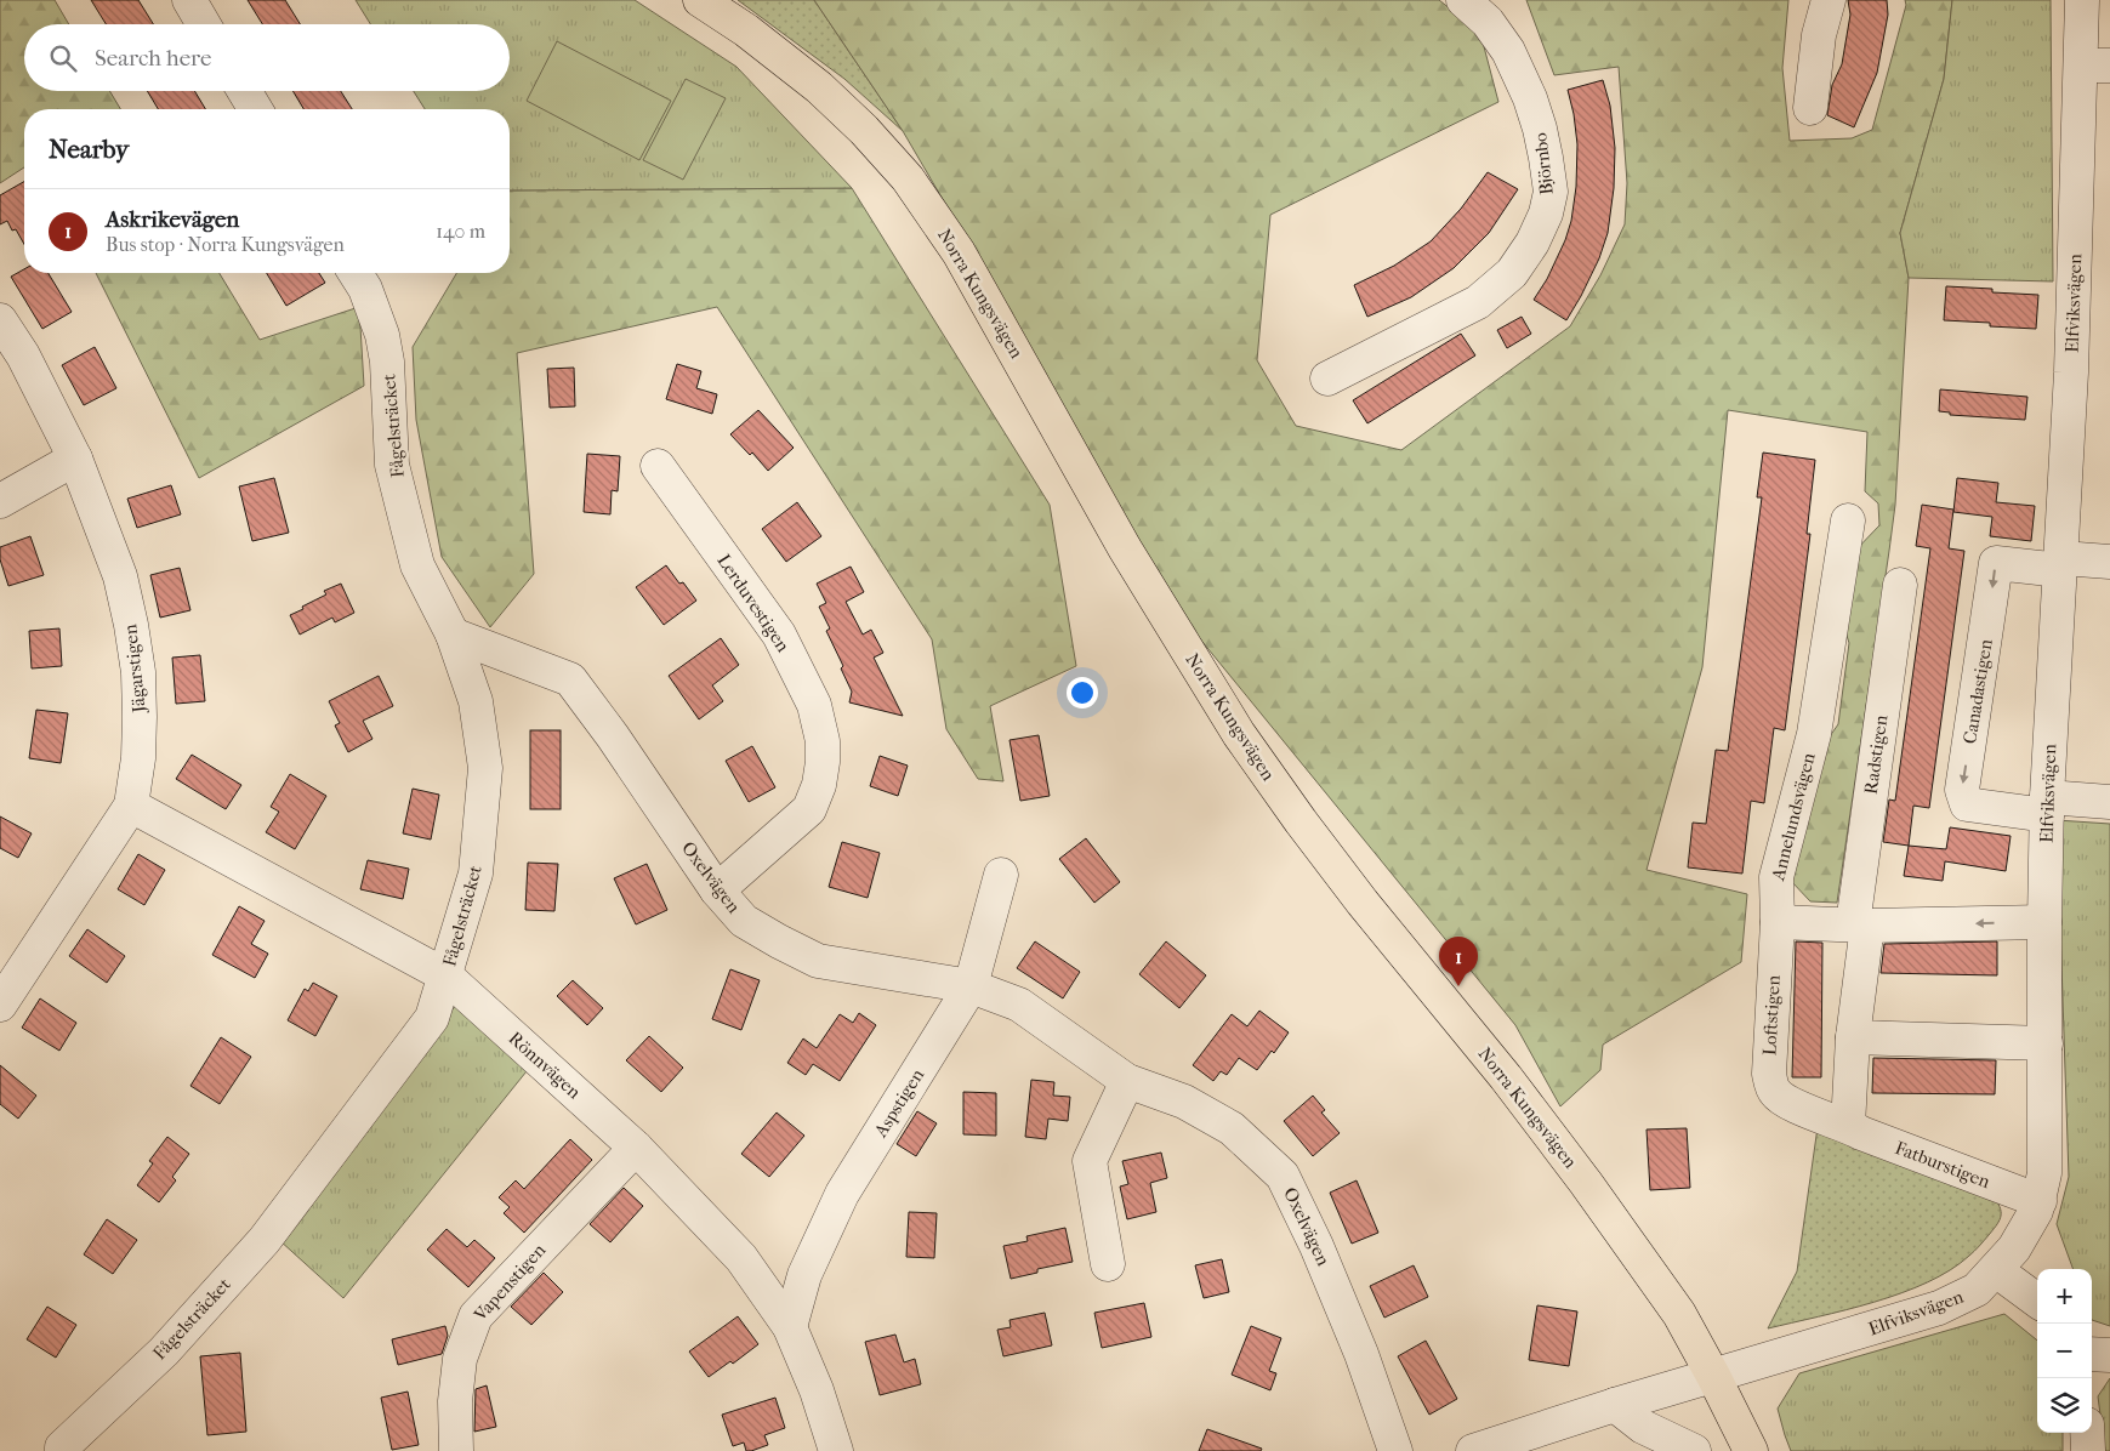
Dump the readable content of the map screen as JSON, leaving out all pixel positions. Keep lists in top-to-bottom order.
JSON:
{
  "streets": {
    "main road": ["Norra Kungsvägen"],
    "street": [
      "Björnbo",
      "Elfviksvägen",
      "Fågelsträcket",
      "Lerduvestigen",
      "Jägarstigen",
      "Canadastigen",
      "Radstigen",
      "Annelundsvägen",
      "Oxelvägen",
      "Loftstigen",
      "Rönnvägen",
      "Aspstigen",
      "Fatburstigen",
      "Vapenstigen"
    ]
  },
  "crossings": [
    ["Norra Kungsvägen", "Elfviksvägen"],
    ["Elfviksvägen", "Canadastigen"],
    ["Elfviksvägen", "Fatburstigen"],
    ["Fågelsträcket", "Oxelvägen"],
    ["Fågelsträcket", "Rönnvägen"],
    ["Lerduvestigen", "Oxelvägen"],
    ["Jägarstigen", "Rönnvägen"],
    ["Annelundsvägen", "Loftstigen"],
    ["Oxelvägen", "Aspstigen"],
    ["Loftstigen", "Fatburstigen"],
    ["Rönnvägen", "Aspstigen"],
    ["Rönnvägen", "Vapenstigen"]
  ],
  "page": {
    "search": "Search here",
    "heading": "Nearby",
    "list": [
      {
        "mark": "1",
        "name": "Askrikevägen",
        "note": "Bus stop · Norra Kungsvägen",
        "value": "140 m"
      }
    ],
    "pins": "1",
    "map_buttons": ["+", "−"]
  }
}
